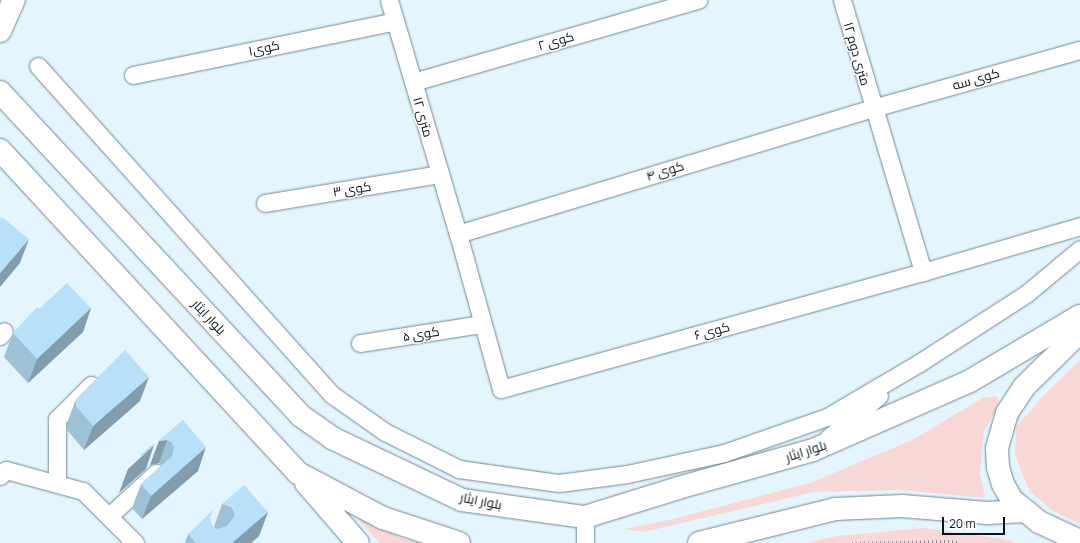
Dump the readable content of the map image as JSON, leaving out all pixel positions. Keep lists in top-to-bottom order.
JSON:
{
  "streets": {
    "main road": ["بلوار ایثار"],
    "street": [
      "کوی ۲",
      "کوی۱",
      "۱۲ متری دوم",
      "کوی سه",
      "۱۲ متری",
      "کوی ۴",
      "کوی ۳",
      "کوی ۶",
      "کوی ۵"
    ]
  },
  "crossings": [
    ["کوی ۲", "۱۲ متری"],
    ["کوی۱", "۱۲ متری"],
    ["۱۲ متری دوم", "کوی سه"],
    ["۱۲ متری دوم", "کوی ۴"],
    ["۱۲ متری دوم", "کوی ۶"],
    ["کوی سه", "کوی ۴"],
    ["۱۲ متری", "کوی ۴"],
    ["۱۲ متری", "کوی ۳"],
    ["۱۲ متری", "کوی ۶"],
    ["۱۲ متری", "کوی ۵"]
  ],
  "scale_bar": "20 m"
}
